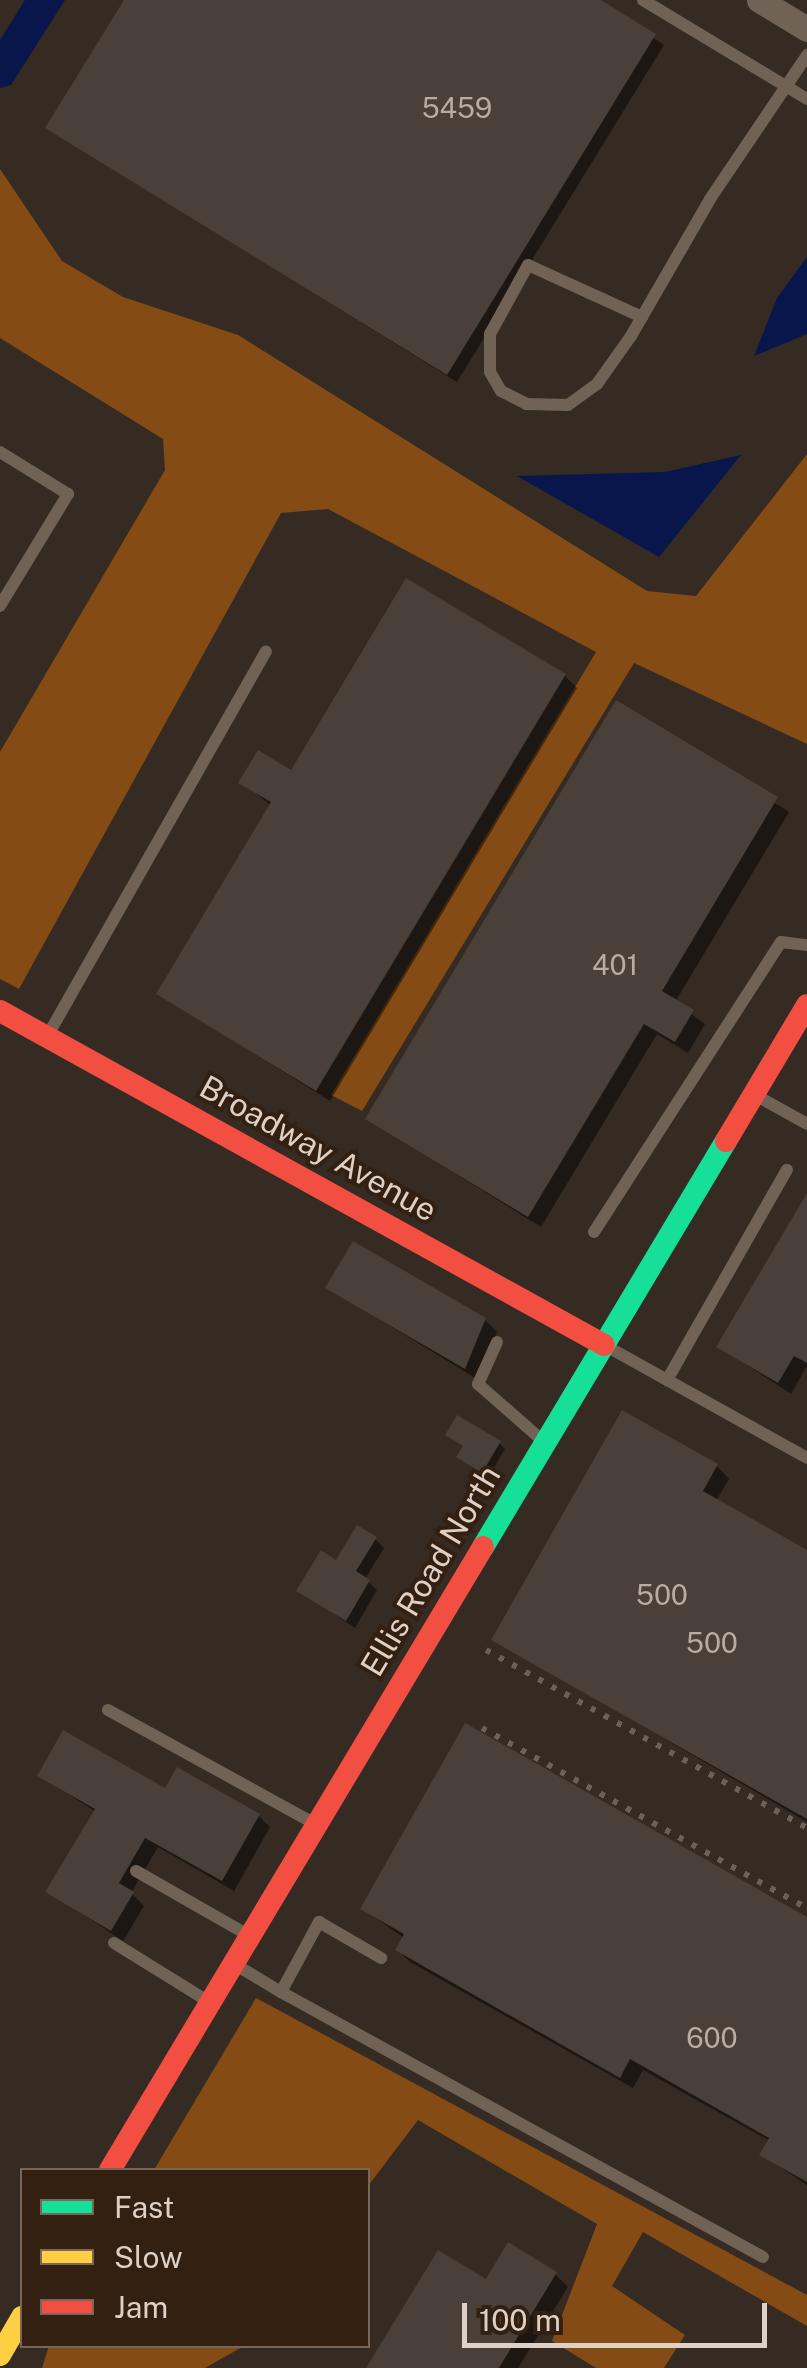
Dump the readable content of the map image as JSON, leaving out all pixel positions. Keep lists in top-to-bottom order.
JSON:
{
  "streets": {
    "street": ["Broadway Avenue", "Ellis Road North"]
  },
  "crossings": [
    ["Broadway Avenue", "Ellis Road North"]
  ],
  "house_numbers": [
    "5459",
    "401",
    "500",
    "500",
    "600"
  ],
  "legend": ["Fast", "Slow", "Jam"],
  "scale_bar": "100 m"
}
